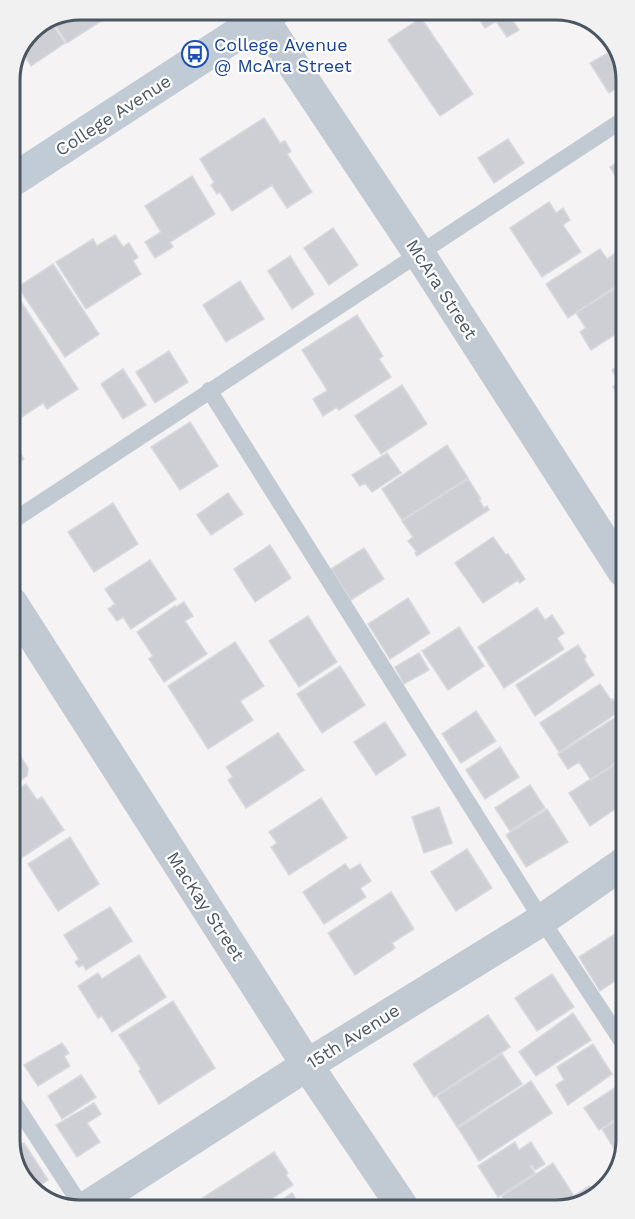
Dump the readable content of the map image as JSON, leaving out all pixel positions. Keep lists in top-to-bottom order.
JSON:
{
  "streets": {
    "street": [
      "College Avenue",
      "McAra Street",
      "MacKay Street",
      "15th Avenue"
    ]
  },
  "crossings": [
    ["MacKay Street", "15th Avenue"]
  ],
  "places": {
    "bus stop": ["College Avenue @ McAra Street"]
  }
}
